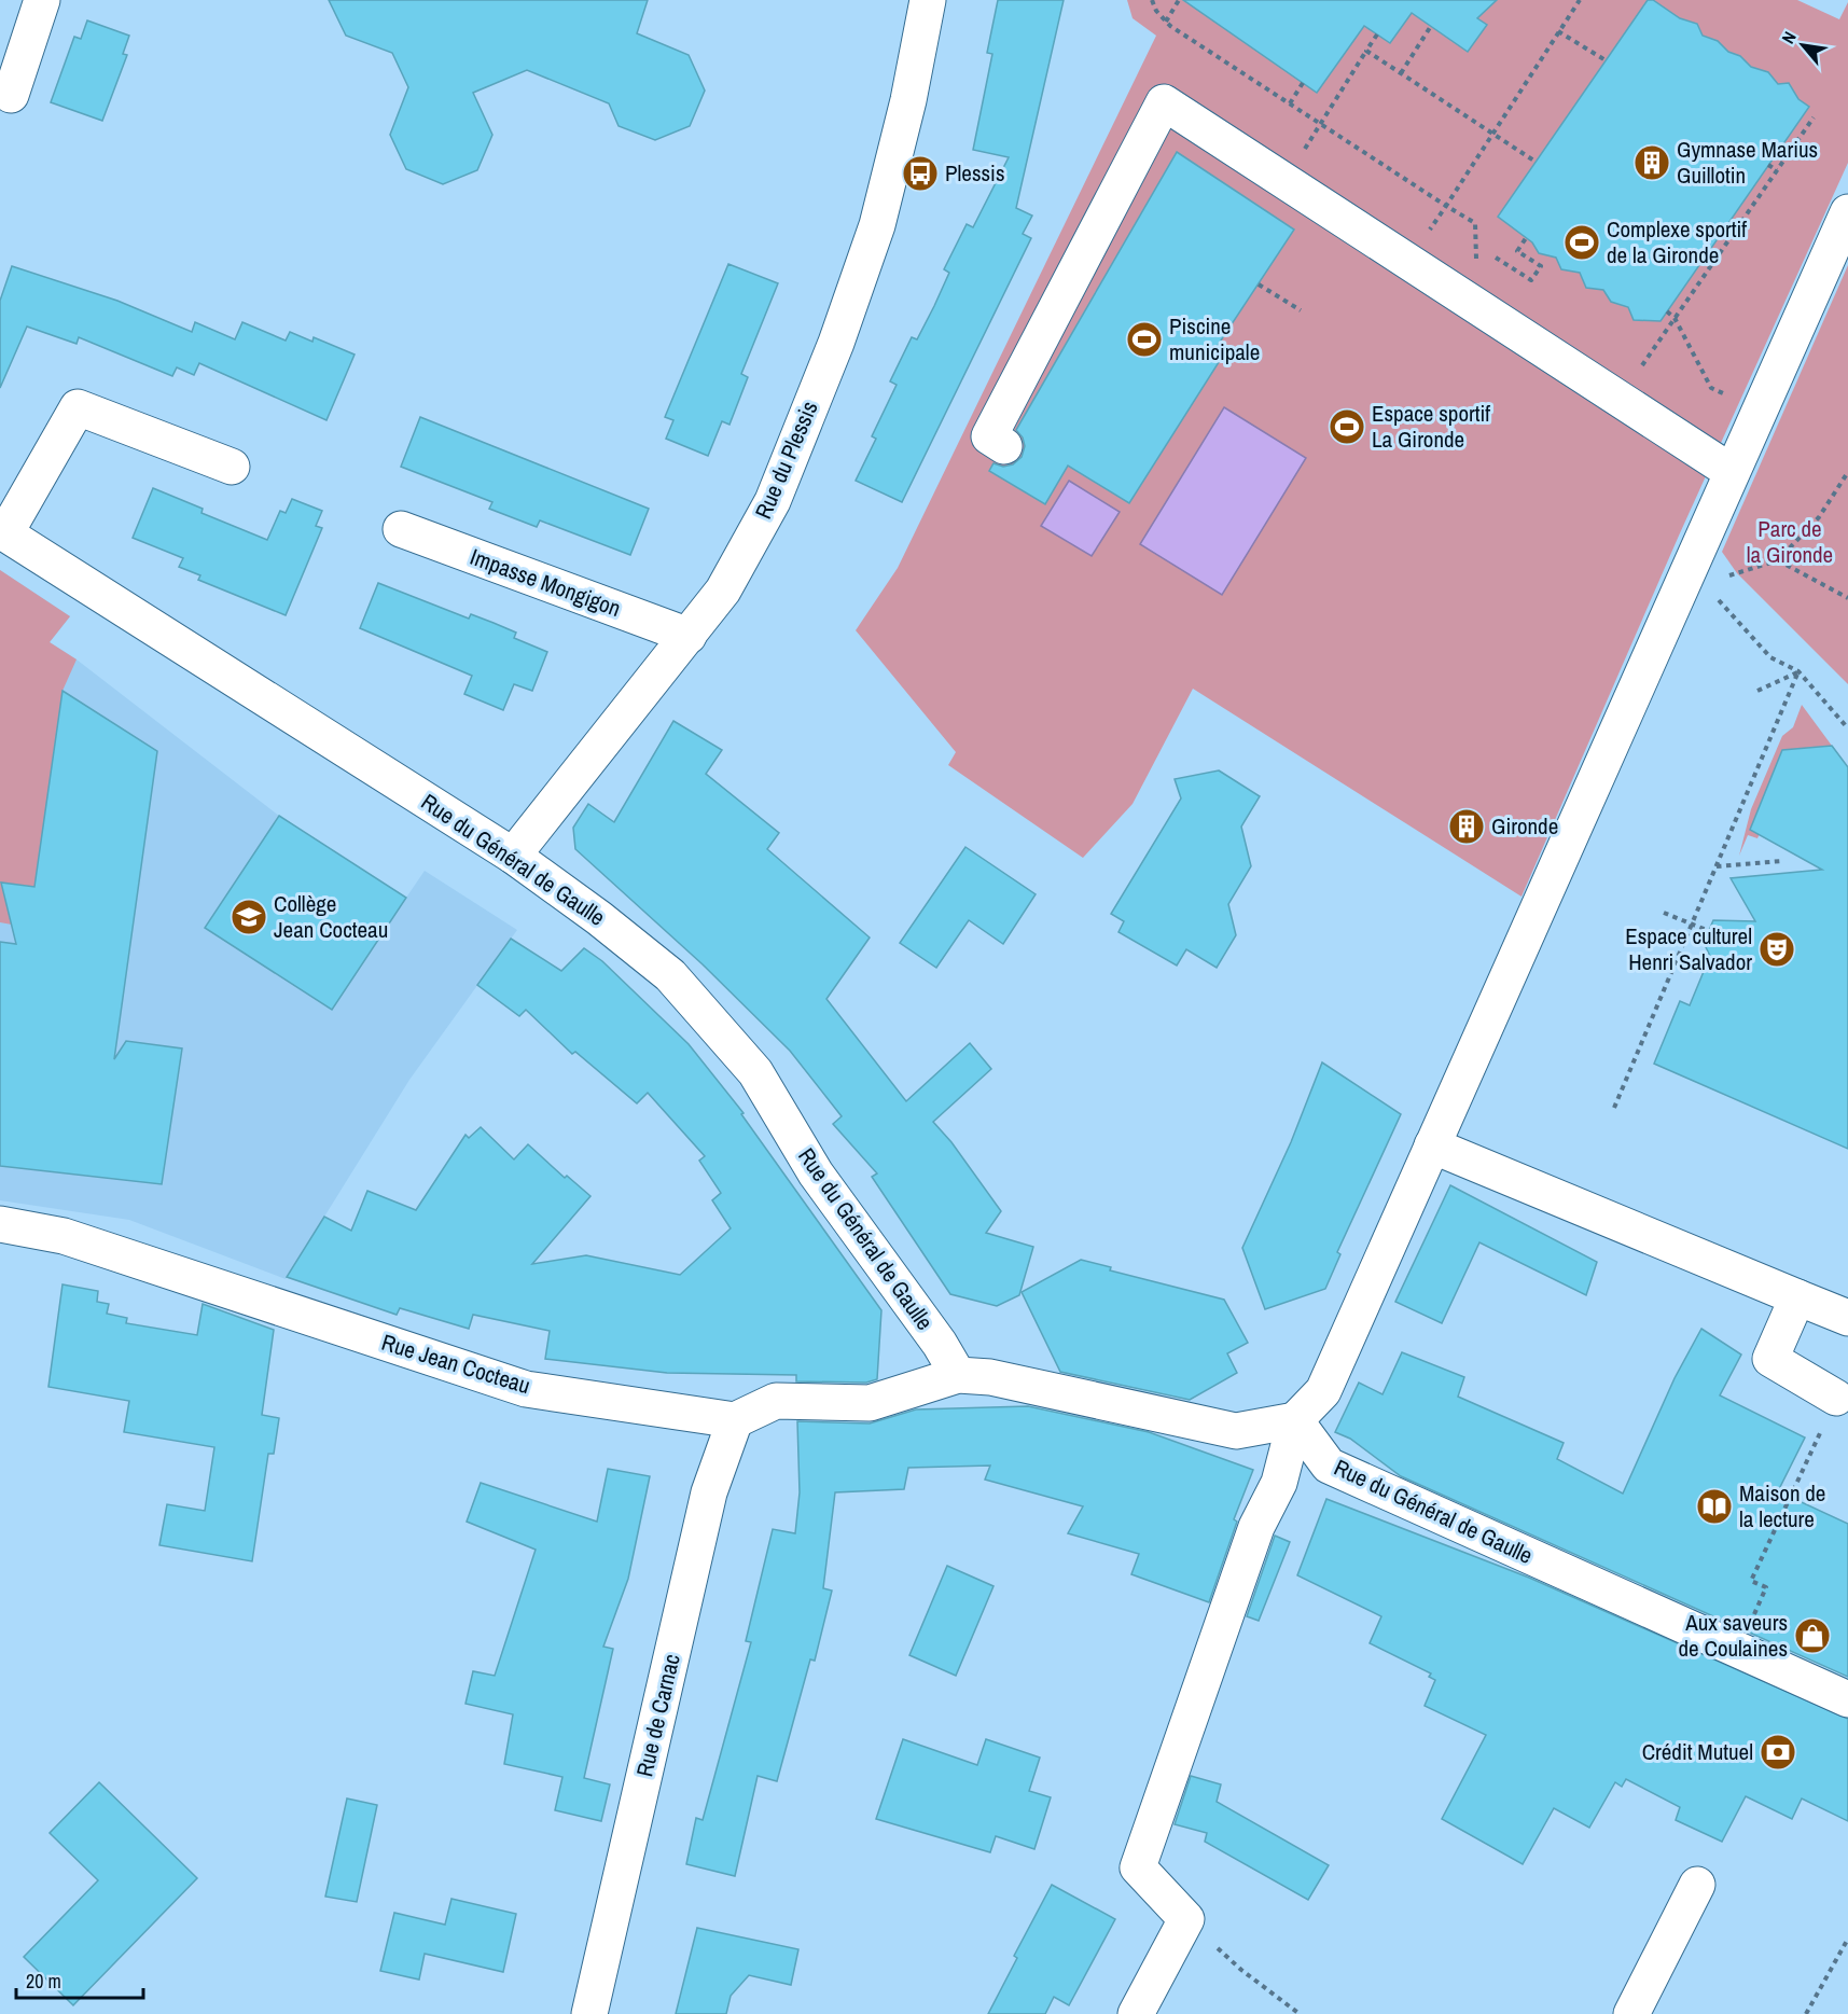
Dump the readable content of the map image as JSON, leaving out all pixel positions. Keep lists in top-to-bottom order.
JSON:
{
  "streets": {
    "street": [
      "Rue du Plessis",
      "Impasse Mongigon",
      "Rue du Général de Gaulle",
      "Rue Jean Cocteau",
      "Rue de Carnac"
    ]
  },
  "crossings": [
    ["Rue du Plessis", "Impasse Mongigon"],
    ["Rue du Plessis", "Rue du Général de Gaulle"],
    ["Rue Jean Cocteau", "Rue de Carnac"]
  ],
  "parks": ["Parc de la Gironde"],
  "places": {
    "building": ["Gymnase Marius Guillotin", "Gironde"],
    "bus stop": ["Plessis"],
    "sports": ["Complexe sportif de la Gironde", "Piscine municipale", "Espace sportif La Gironde"],
    "school or university": ["Collège Jean Cocteau"],
    "theatre": ["Espace culturel Henri Salvador"],
    "library": ["Maison de la lecture"],
    "shop": ["Aux saveurs de Coulaines"],
    "bank": ["Crédit Mutuel"]
  },
  "scale_bar": "20 m",
  "north": "top left"
}
